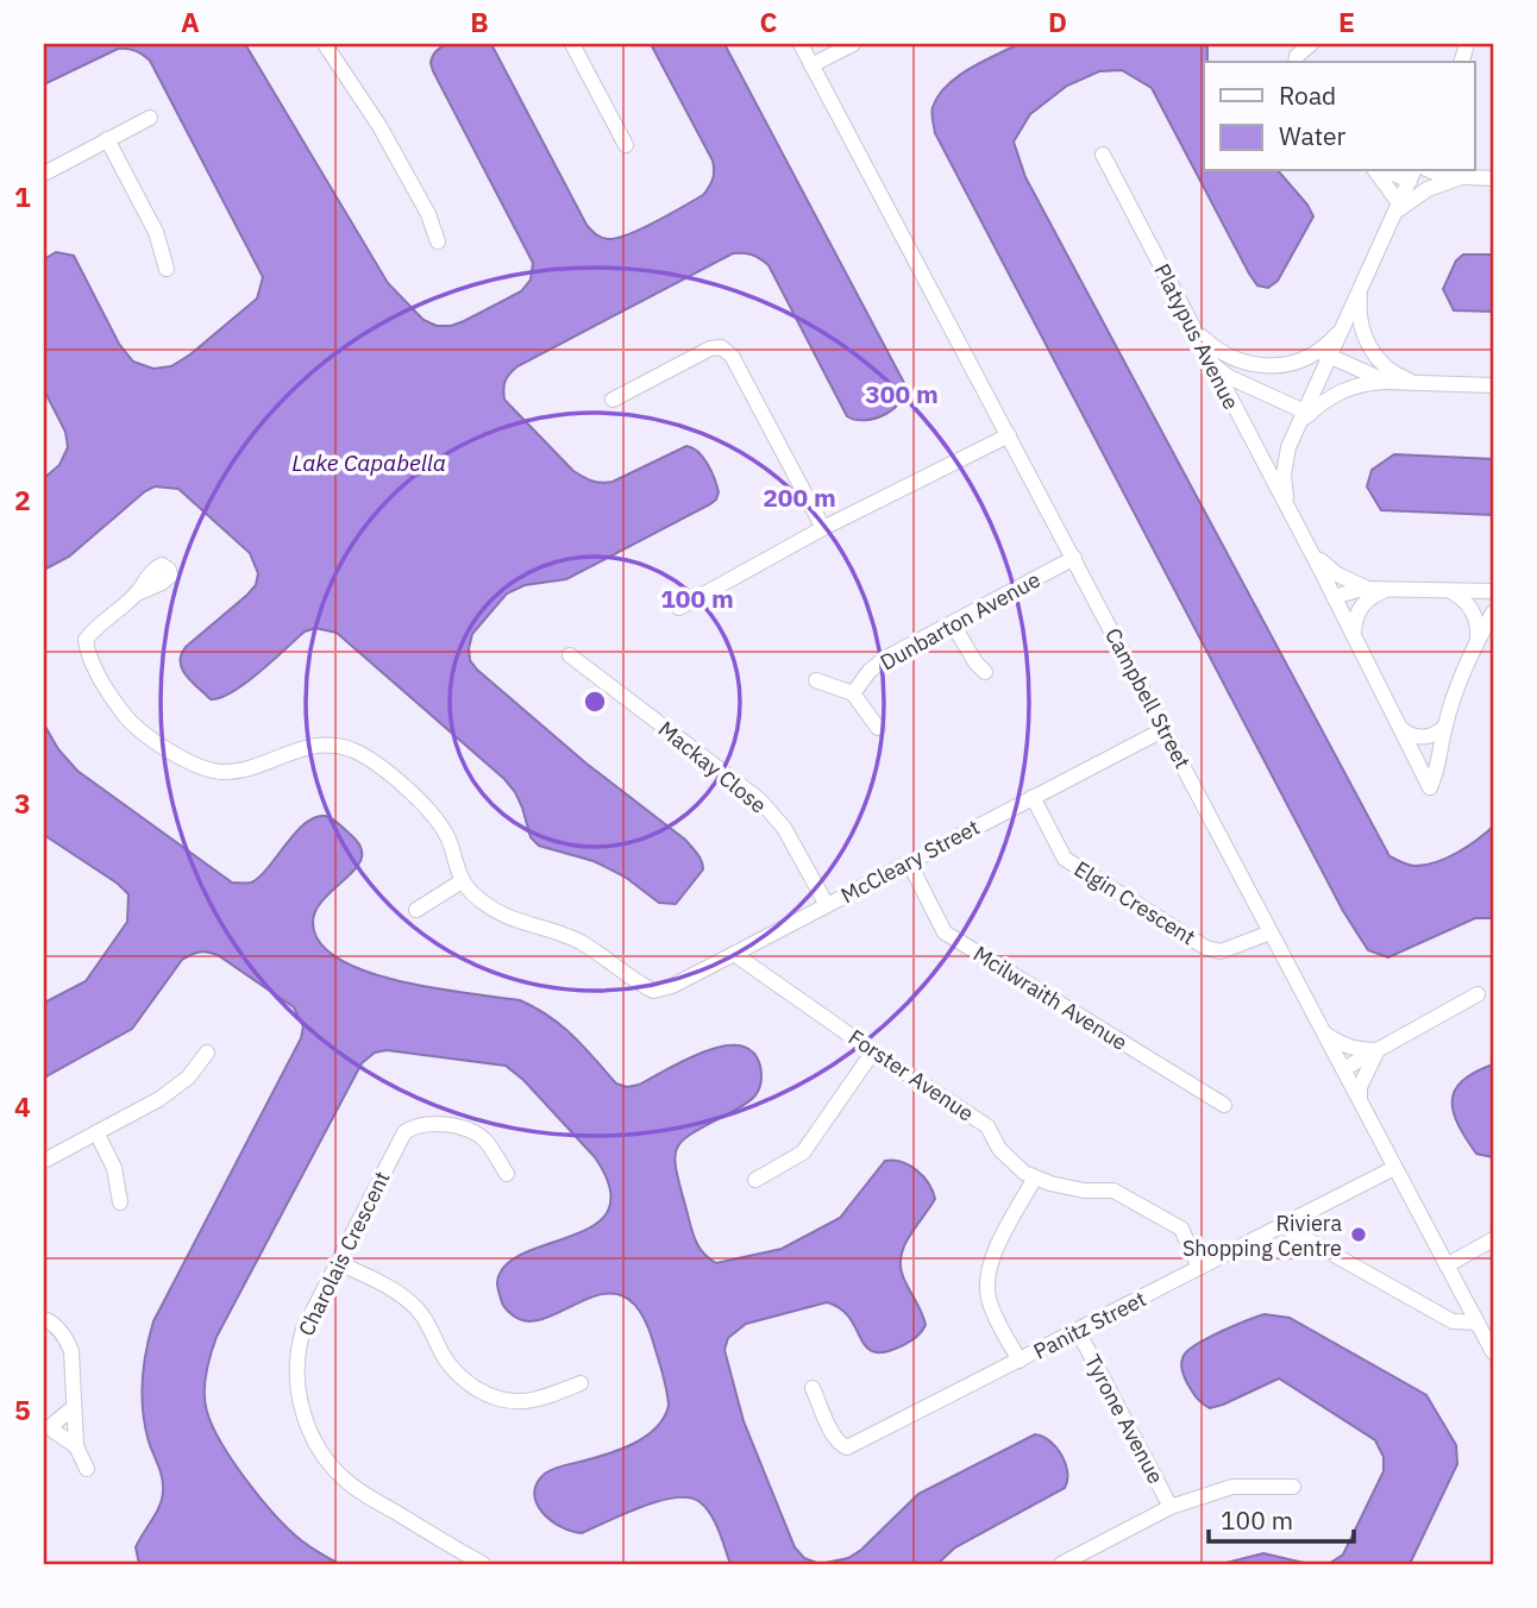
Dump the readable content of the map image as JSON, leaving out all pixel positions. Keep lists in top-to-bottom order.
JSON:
{
  "streets": {
    "street": [
      "Platypus Avenue",
      "Dunbarton Avenue",
      "Campbell Street",
      "Mackay Close",
      "McCleary Street",
      "Elgin Crescent",
      "Mcilwraith Avenue",
      "Forster Avenue",
      "Charolais Crescent",
      "Panitz Street",
      "Tyrone Avenue"
    ]
  },
  "crossings": [
    ["Dunbarton Avenue", "Campbell Street"],
    ["Campbell Street", "McCleary Street"],
    ["Campbell Street", "Elgin Crescent"],
    ["Campbell Street", "Panitz Street"],
    ["Mackay Close", "McCleary Street"],
    ["McCleary Street", "Elgin Crescent"],
    ["McCleary Street", "Mcilwraith Avenue"],
    ["McCleary Street", "Forster Avenue"],
    ["Forster Avenue", "Panitz Street"],
    ["Panitz Street", "Tyrone Avenue"]
  ],
  "water": ["Lake Capabella"],
  "places": ["Riviera Shopping Centre"],
  "legend": ["Road", "Water"],
  "scale_bar": "100 m",
  "grid": {
    "columns": [
      "A",
      "B",
      "C",
      "D",
      "E"
    ],
    "rows": [
      "1",
      "2",
      "3",
      "4",
      "5"
    ]
  },
  "rings": ["300 m", "200 m", "100 m"]
}
